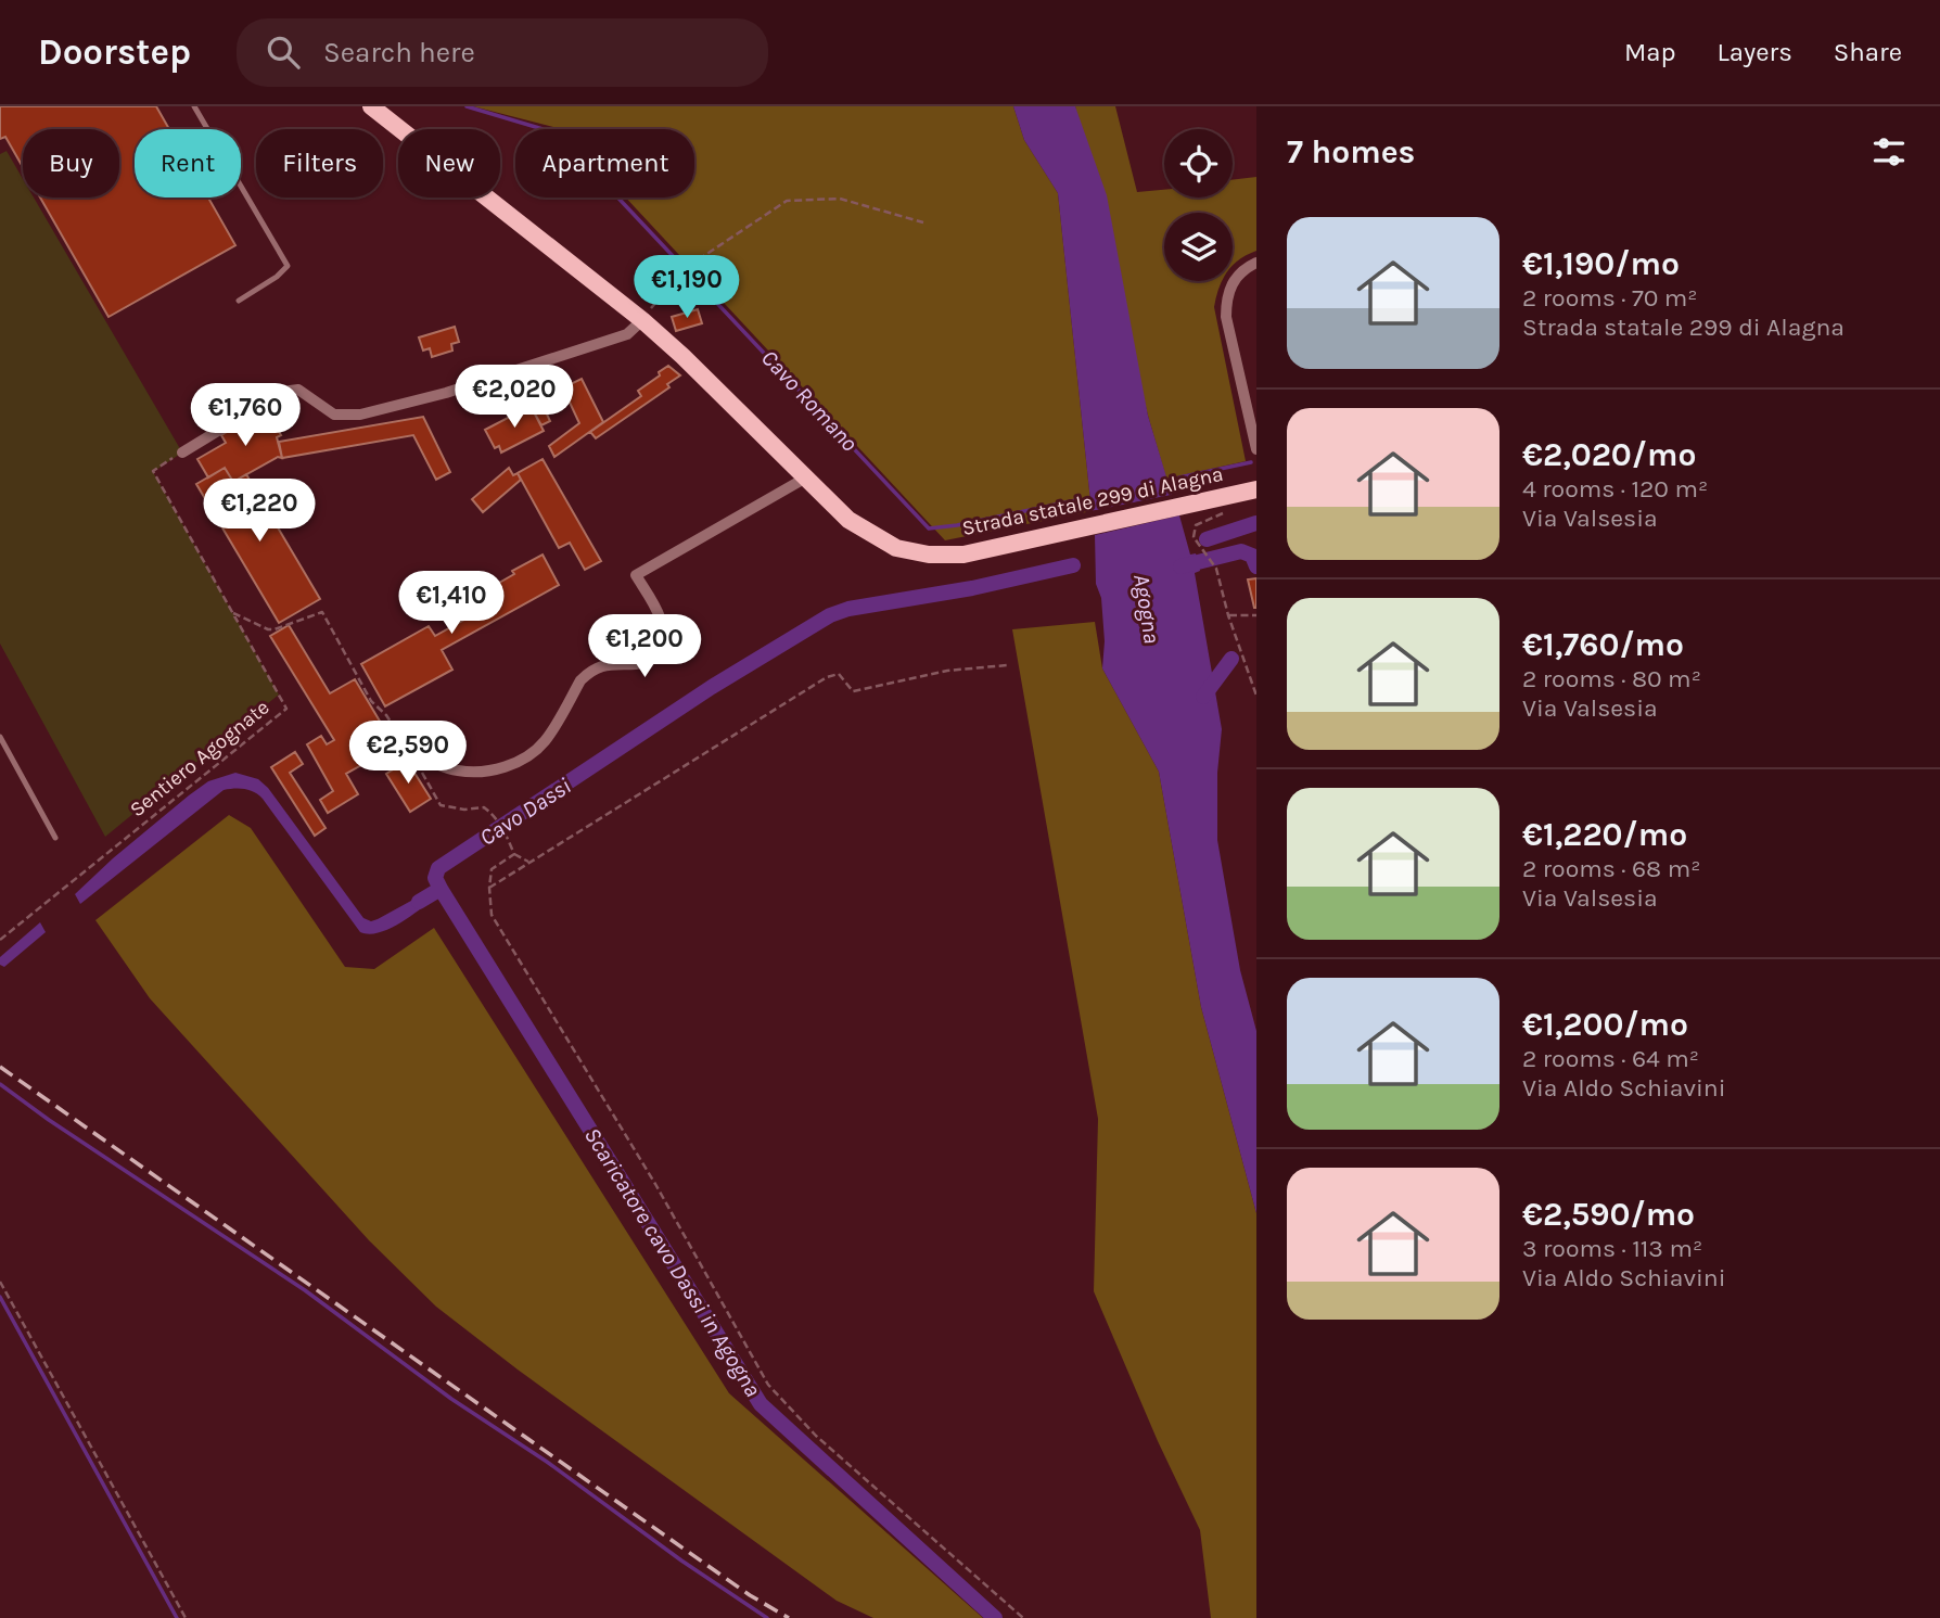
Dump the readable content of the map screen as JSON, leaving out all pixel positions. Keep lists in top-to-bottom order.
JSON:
{
  "streets": {
    "main road": ["Strada statale 299 di Alagna"],
    "path": ["Sentiero Agognate"]
  },
  "water": [
    "Cavo Romano",
    "Agogna",
    "Cavo Dassi",
    "Scaricatore cavo Dassi in Agogna"
  ],
  "page": {
    "header": "Doorstep",
    "search": "Search here",
    "nav": ["Map", "Layers", "Share"],
    "heading": "7 homes",
    "chip": [
      "Buy",
      "Rent",
      "Filters",
      "New",
      "Apartment"
    ],
    "list": [
      {
        "name": "€1,190/mo",
        "note": "2 rooms · 70 m² · Strada statale 299 di Alagna"
      },
      {
        "name": "€2,020/mo",
        "note": "4 rooms · 120 m² · Via Valsesia"
      },
      {
        "name": "€1,760/mo",
        "note": "2 rooms · 80 m² · Via Valsesia"
      },
      {
        "name": "€1,220/mo",
        "note": "2 rooms · 68 m² · Via Valsesia"
      },
      {
        "name": "€1,200/mo",
        "note": "2 rooms · 64 m² · Via Aldo Schiavini"
      },
      {
        "name": "€2,590/mo",
        "note": "3 rooms · 113 m² · Via Aldo Schiavini"
      }
    ],
    "price": [
      "€1,190",
      "€2,020",
      "€1,760",
      "€1,220",
      "€1,410",
      "€1,200",
      "€2,590"
    ]
  }
}
